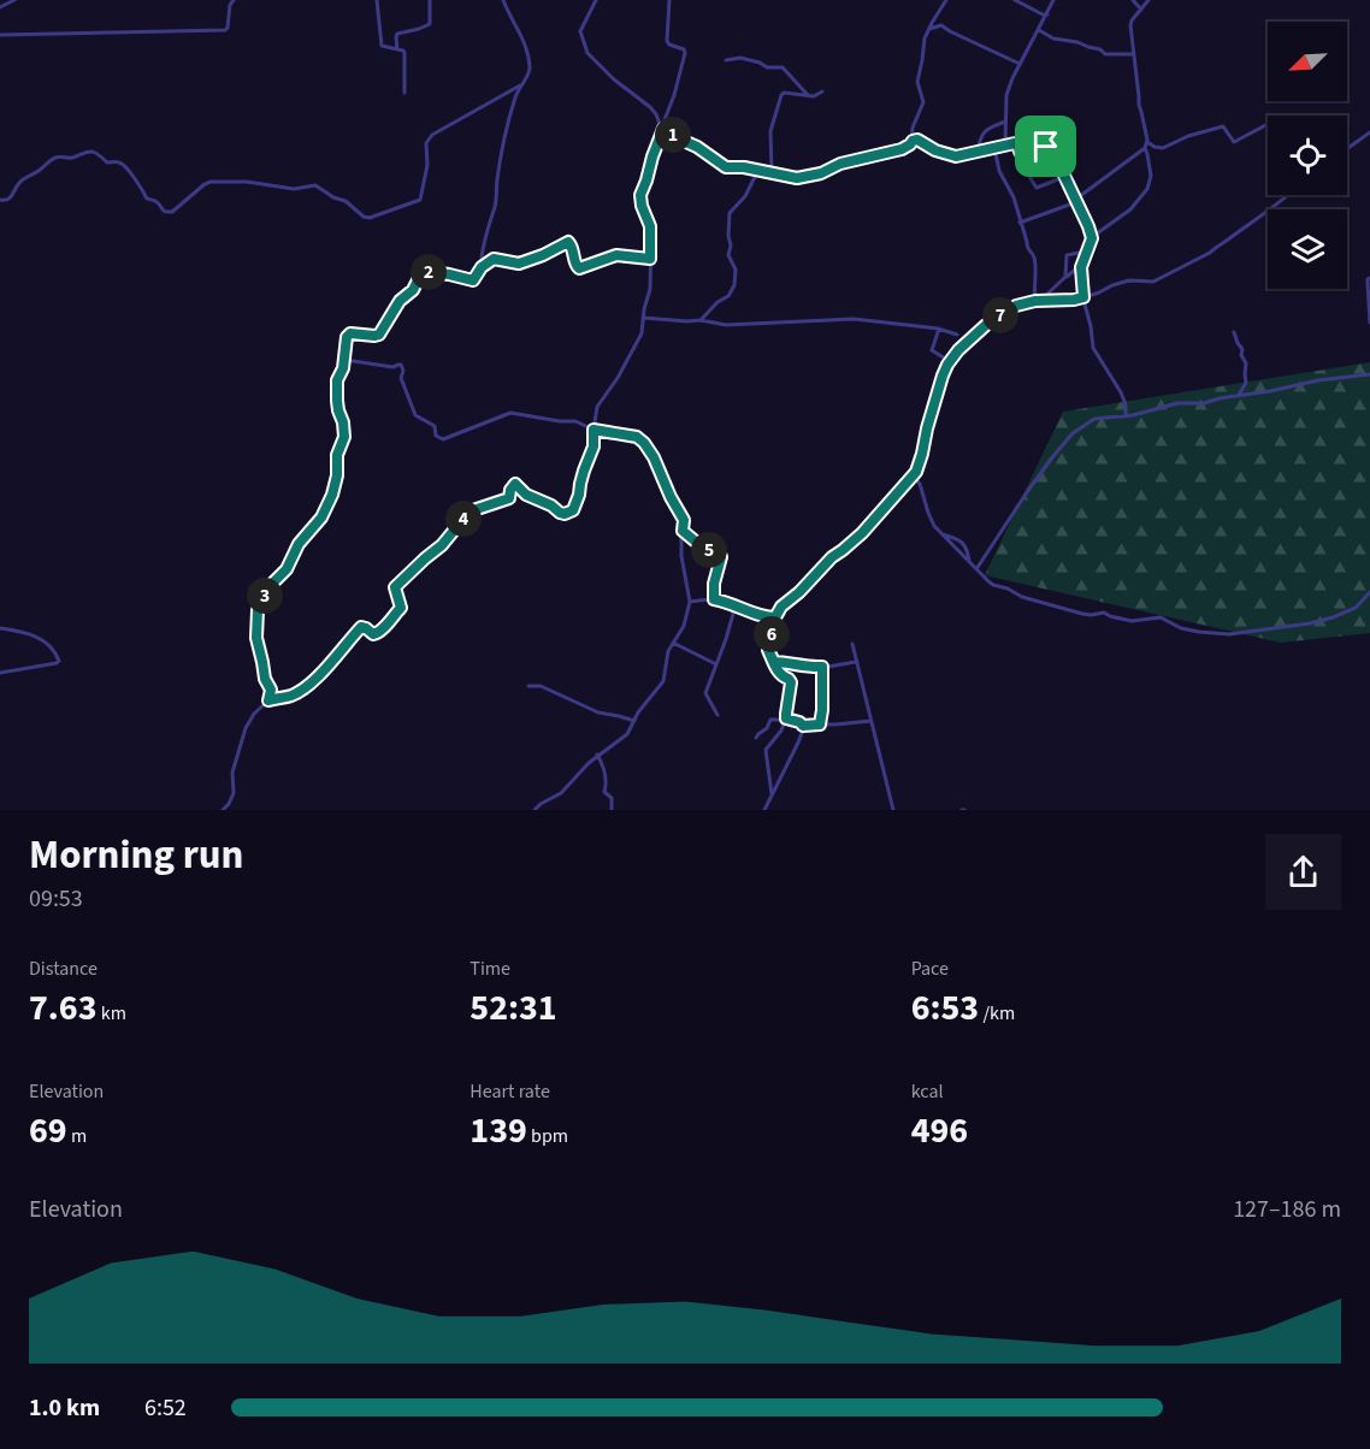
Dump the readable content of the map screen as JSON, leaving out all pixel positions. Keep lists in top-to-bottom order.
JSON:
{
  "north": "bottom left",
  "page": {
    "pins": [
      "1",
      "2",
      "7",
      "4",
      "5",
      "3",
      "6"
    ],
    "heading": ["Morning run", "09:53"],
    "stats": [
      ["Distance", "7.63 km"],
      ["Time", "52:31"],
      ["Pace", "6:53 /km"],
      ["Elevation", "69 m"],
      ["Heart rate", "139 bpm"],
      ["kcal", "496"]
    ],
    "chart": ["Elevation", "127–186 m"],
    "list": [
      {
        "name": "1.0 km",
        "note": "6:52"
      }
    ]
  }
}
